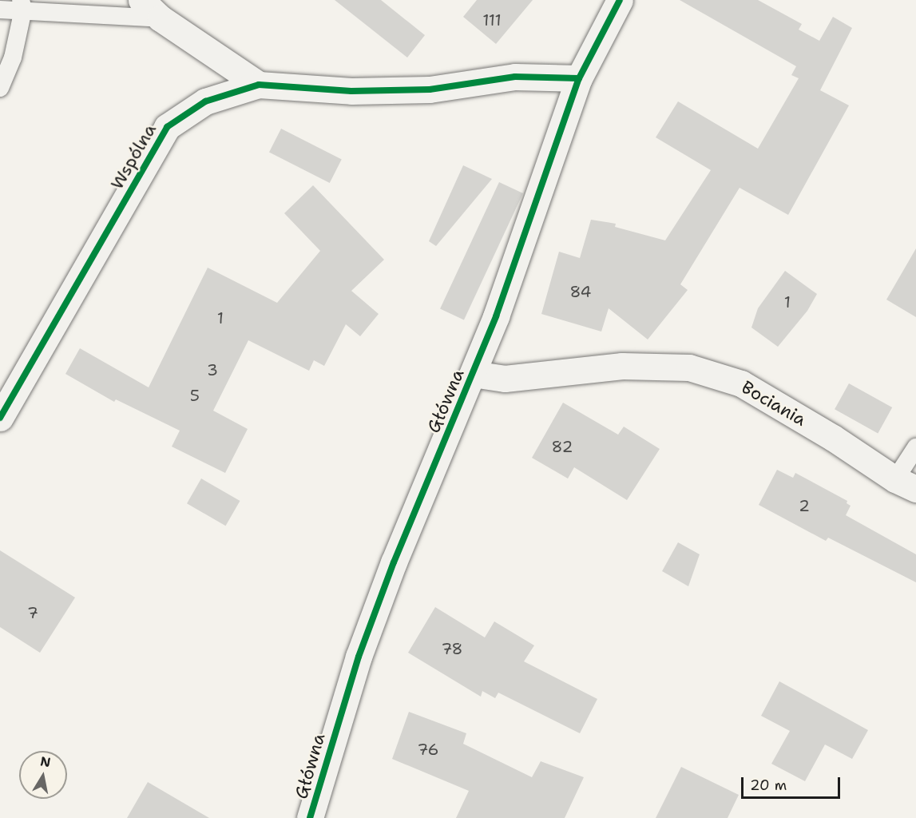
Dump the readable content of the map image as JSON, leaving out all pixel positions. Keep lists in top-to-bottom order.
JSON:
{
  "streets": {
    "street": ["Wspólna", "Główna", "Bociania"]
  },
  "crossings": [
    ["Wspólna", "Główna"],
    ["Główna", "Bociania"]
  ],
  "house_numbers": [
    "111",
    "84",
    "1",
    "1",
    "3",
    "5",
    "82",
    "2",
    "7",
    "78",
    "76"
  ],
  "scale_bar": "20 m",
  "north": "top"
}
